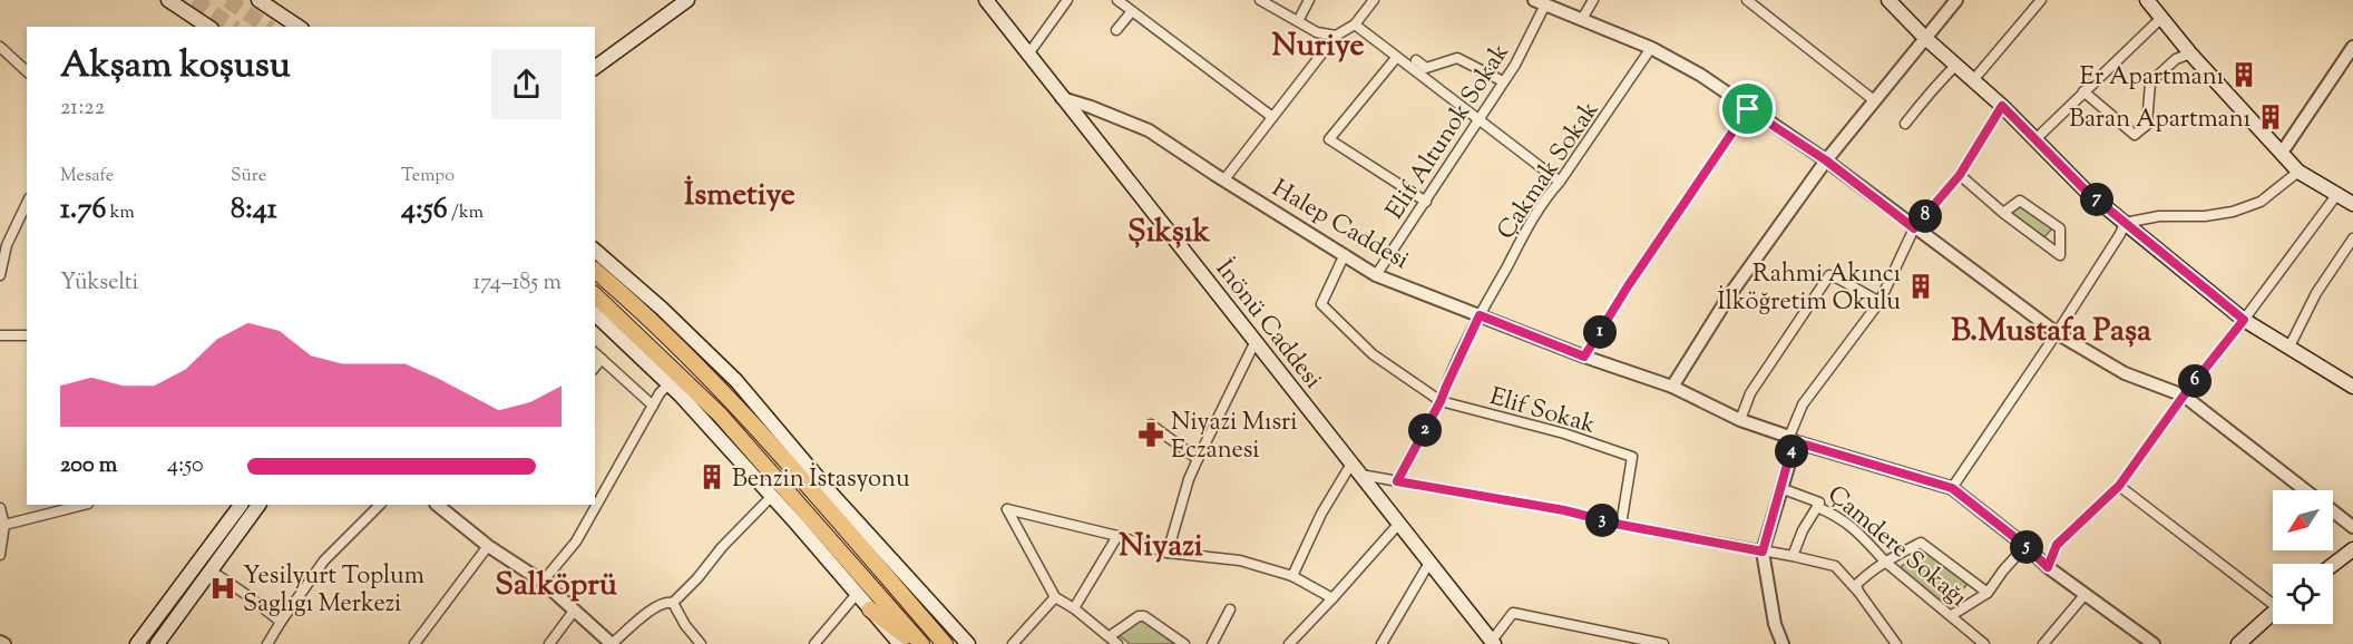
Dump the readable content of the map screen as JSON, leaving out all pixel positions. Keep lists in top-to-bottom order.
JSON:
{
  "streets": {
    "main road": ["İnönü Caddesi"],
    "street": [
      "Elif Altunok Sokak",
      "Çakmak Sokak",
      "Halep Caddesi",
      "Elif Sokak",
      "Çamdere Sokağı"
    ]
  },
  "crossings": [
    ["Elif Altunok Sokak", "Halep Caddesi"],
    ["Çakmak Sokak", "Halep Caddesi"],
    ["Çakmak Sokak", "Elif Sokak"],
    ["Halep Caddesi", "İnönü Caddesi"],
    ["Halep Caddesi", "Elif Sokak"]
  ],
  "districts": [
    "Nuriye",
    "İsmetiye",
    "Şıkşık",
    "B.Mustafa Paşa",
    "Niyazi",
    "Salköprü"
  ],
  "places": {
    "building": [
      "Er Apartmanı",
      "Baran Apartmanı",
      "Rahmi Akıncı İlköğretim Okulu",
      "Benzin İstasyonu"
    ],
    "pharmacy": ["Niyazi Mısri Eczanesi"],
    "hospital": ["Yesilyurt Toplum Saglıgı Merkezi"]
  },
  "north": "bottom left",
  "page": {
    "heading": ["Akşam koşusu", "21:22"],
    "stats": [
      ["Mesafe", "1.76 km"],
      ["Süre", "8:41"],
      ["Tempo", "4:56 /km"]
    ],
    "pins": [
      "7",
      "8",
      "1",
      "6",
      "2",
      "4",
      "3",
      "5"
    ],
    "chart": ["Yükselti", "174–185 m"],
    "list": [
      {
        "name": "200 m",
        "note": "4:50"
      }
    ]
  }
}
